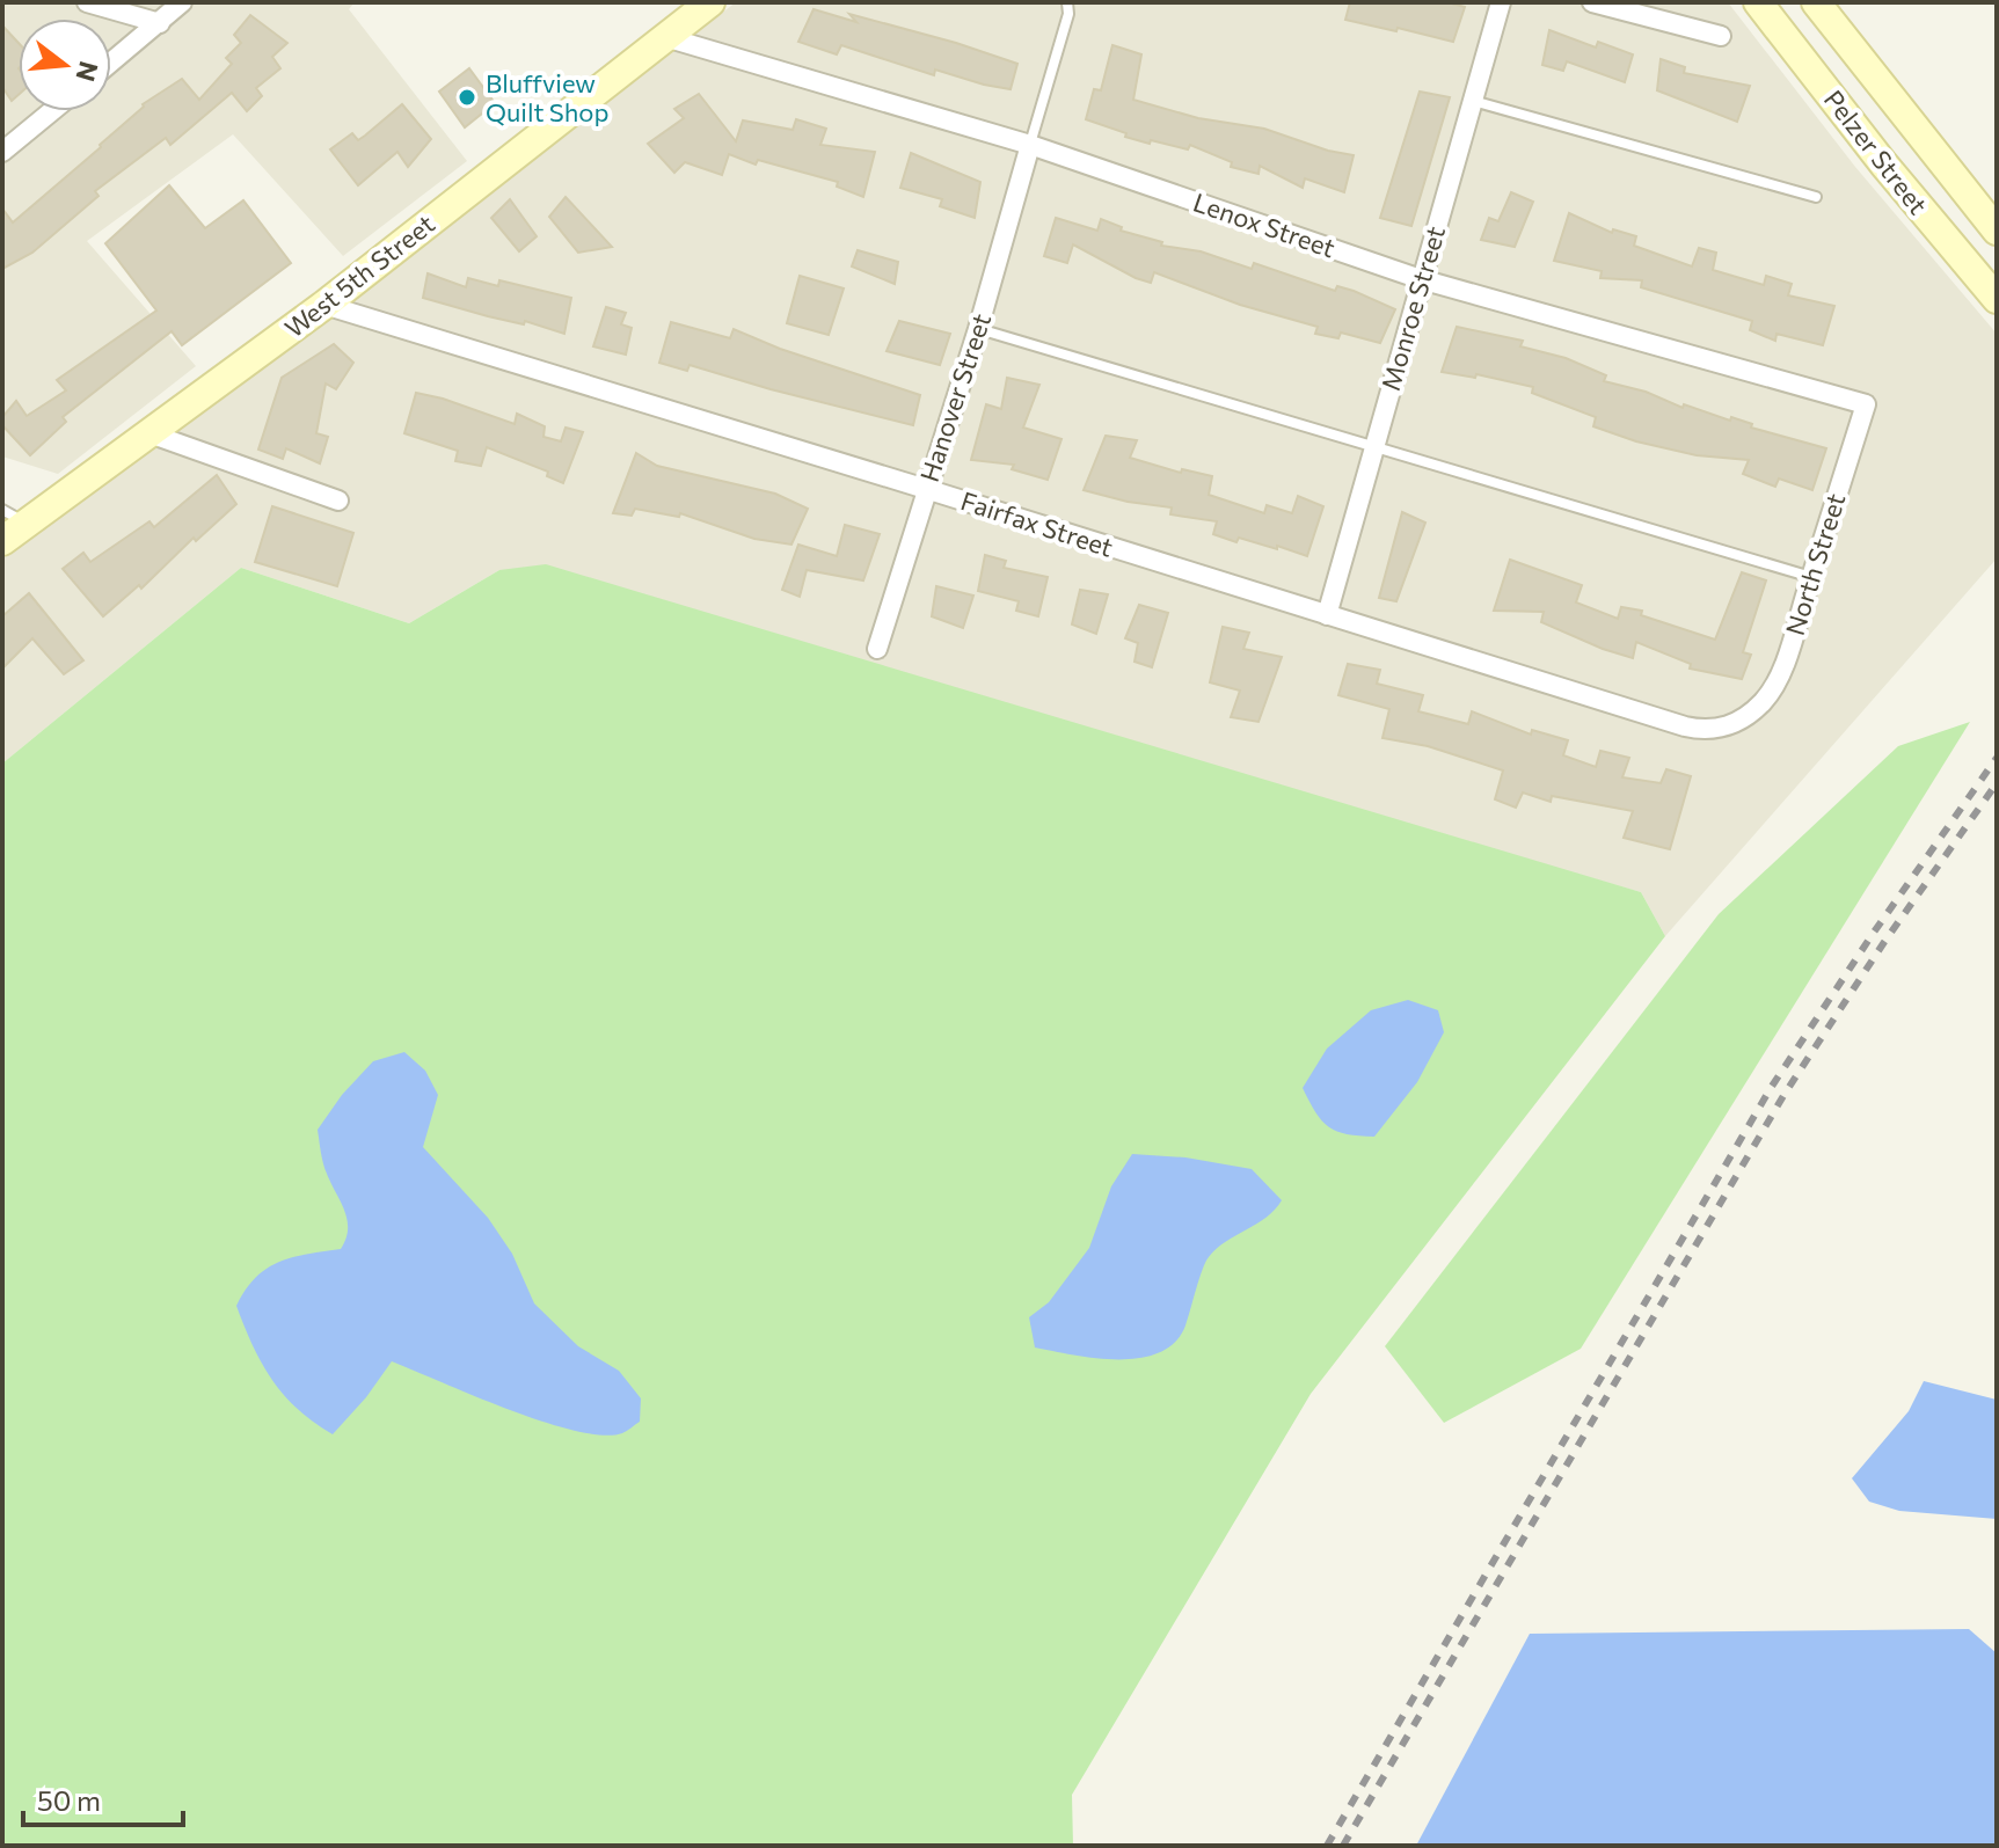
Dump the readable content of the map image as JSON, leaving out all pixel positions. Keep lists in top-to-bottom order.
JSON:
{
  "streets": {
    "main road": ["Pelzer Street", "West 5th Street"],
    "street": [
      "Lenox Street",
      "Monroe Street",
      "Hanover Street",
      "Fairfax Street",
      "North Street"
    ]
  },
  "crossings": [
    ["Lenox Street", "West 5th Street"],
    ["Lenox Street", "Monroe Street"],
    ["Lenox Street", "Hanover Street"],
    ["Lenox Street", "North Street"],
    ["West 5th Street", "Fairfax Street"],
    ["Monroe Street", "Fairfax Street"],
    ["Hanover Street", "Fairfax Street"],
    ["Fairfax Street", "North Street"]
  ],
  "places": ["Bluffview Quilt Shop"],
  "scale_bar": "50 m",
  "north": "right"
}
